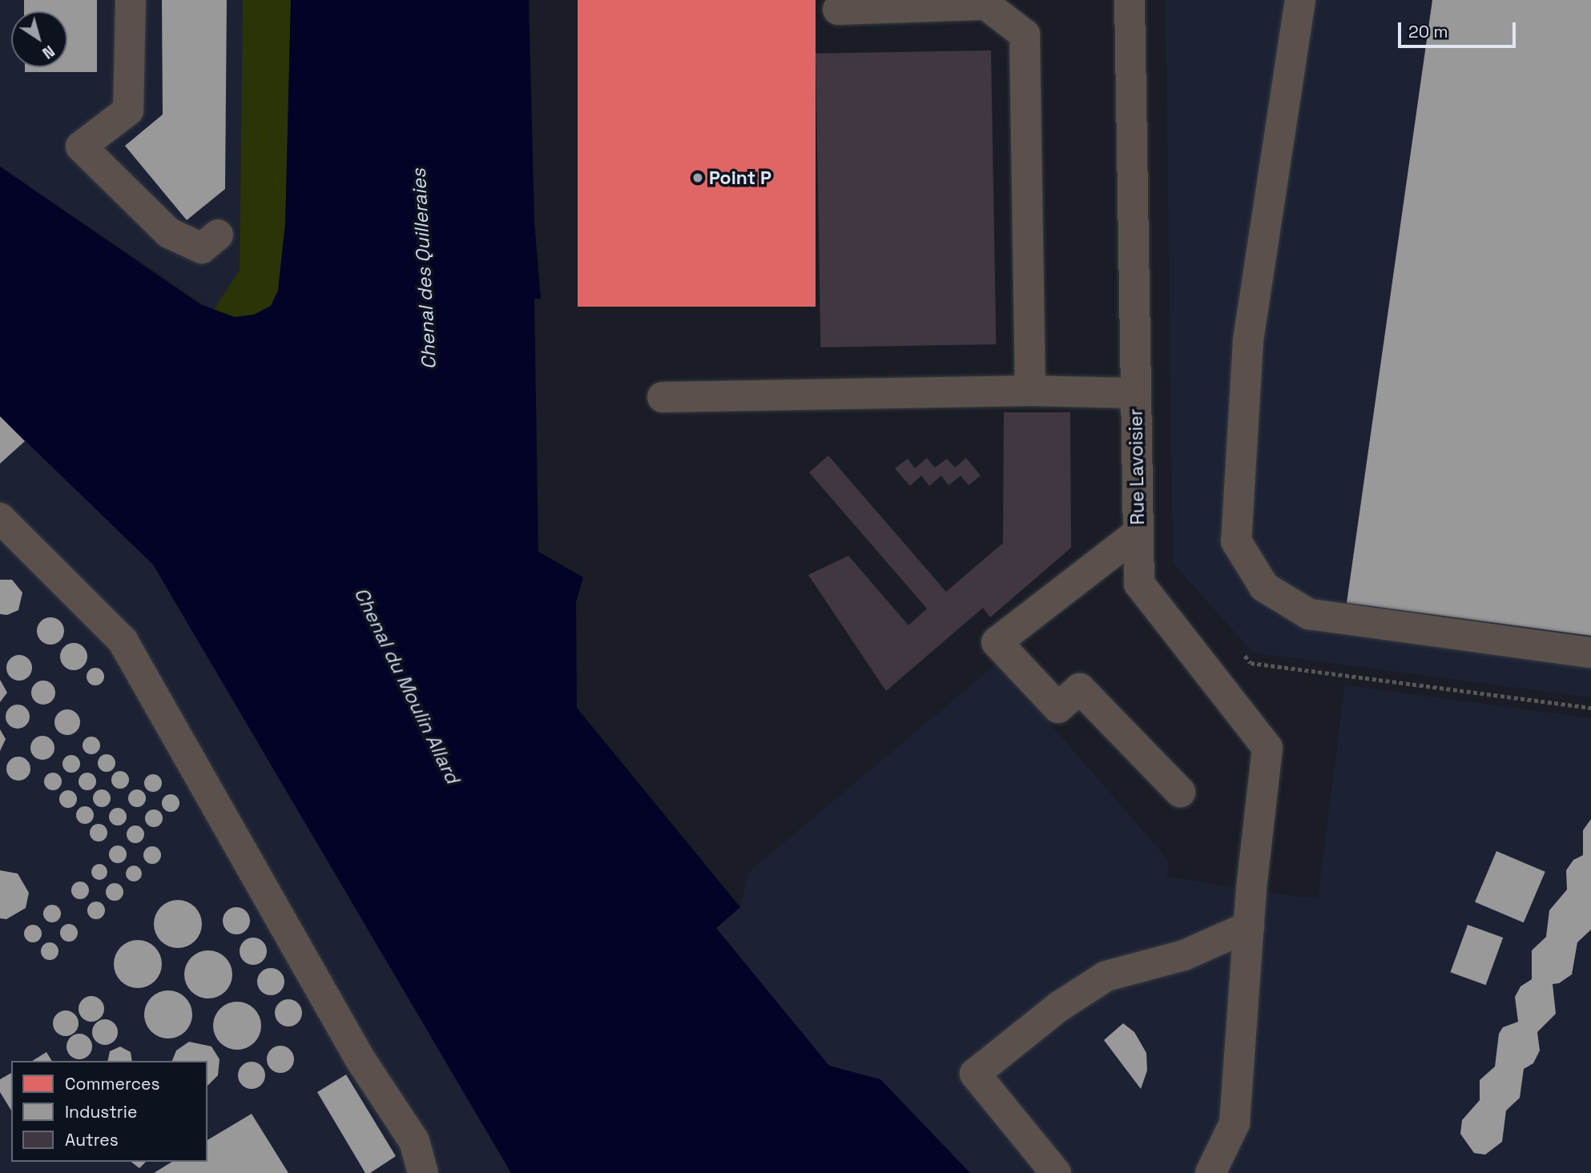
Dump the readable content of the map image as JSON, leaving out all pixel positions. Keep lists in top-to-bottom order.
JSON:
{
  "streets": {
    "street": ["Rue Lavoisier"]
  },
  "water": ["Chenal des Quilleraies", "Chenal du Moulin Allard"],
  "places": ["Point P"],
  "legend": ["Commerces", "Industrie", "Autres"],
  "scale_bar": "20 m",
  "north": "bottom right"
}
